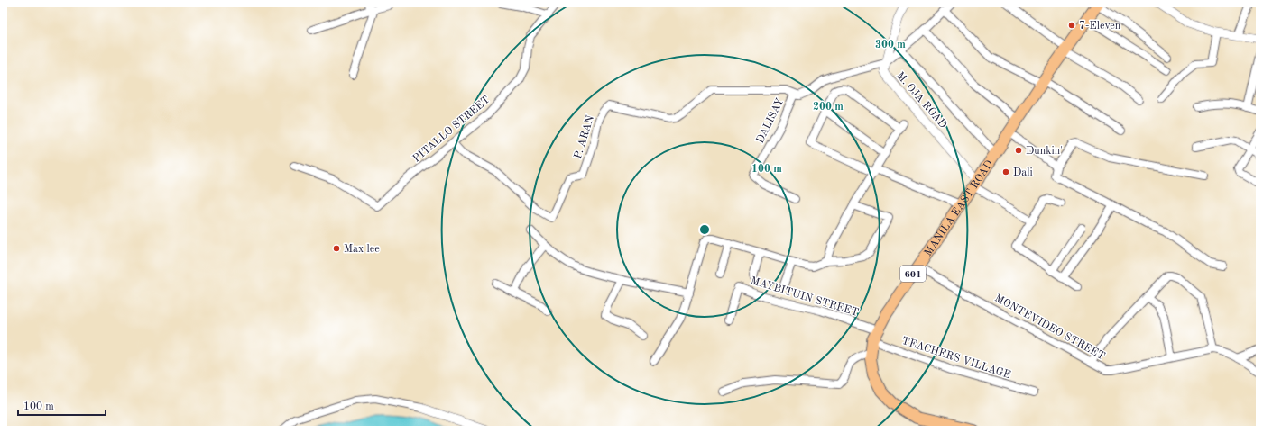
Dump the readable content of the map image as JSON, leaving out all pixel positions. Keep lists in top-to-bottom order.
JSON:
{
  "streets": {
    "main road": ["MANILA EAST ROAD", "601"],
    "street": [
      "M. OJA ROAD",
      "DALISAY",
      "PITALLO STREET",
      "P. ARAN",
      "MAYBITUIN STREET",
      "MONTEVIDEO STREET",
      "TEACHERS VILLAGE"
    ]
  },
  "crossings": [
    ["M. OJA ROAD", "MANILA EAST ROAD"],
    ["DALISAY", "P. ARAN"],
    ["PITALLO STREET", "P. ARAN"],
    ["MANILA EAST ROAD", "MAYBITUIN STREET"],
    ["MANILA EAST ROAD", "MONTEVIDEO STREET"],
    ["MANILA EAST ROAD", "TEACHERS VILLAGE"]
  ],
  "places": [
    "7-Eleven",
    "Dunkin'",
    "Dali",
    "Max lee"
  ],
  "scale_bar": "100 m",
  "rings": ["300 m", "200 m", "100 m"]
}
